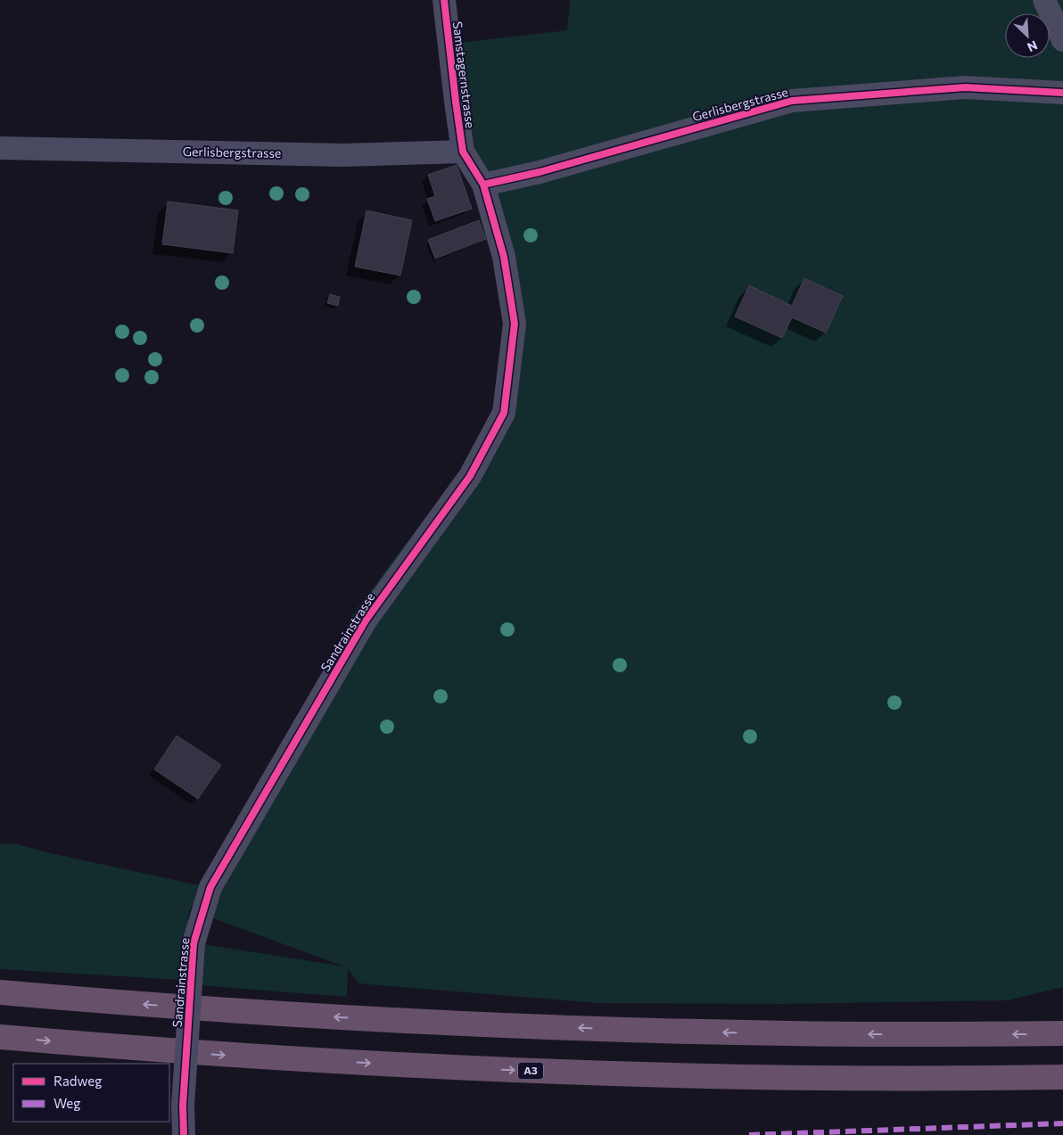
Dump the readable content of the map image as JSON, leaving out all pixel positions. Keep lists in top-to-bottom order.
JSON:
{
  "streets": {
    "highway": ["A3"],
    "street": ["Samstagernstrasse", "Gerlisbergstrasse", "Sandrainstrasse"]
  },
  "crossings": [
    ["Samstagernstrasse", "Gerlisbergstrasse"],
    ["Samstagernstrasse", "Sandrainstrasse"],
    ["Gerlisbergstrasse", "Sandrainstrasse"]
  ],
  "legend": ["Radweg", "Weg"],
  "north": "bottom right"
}
